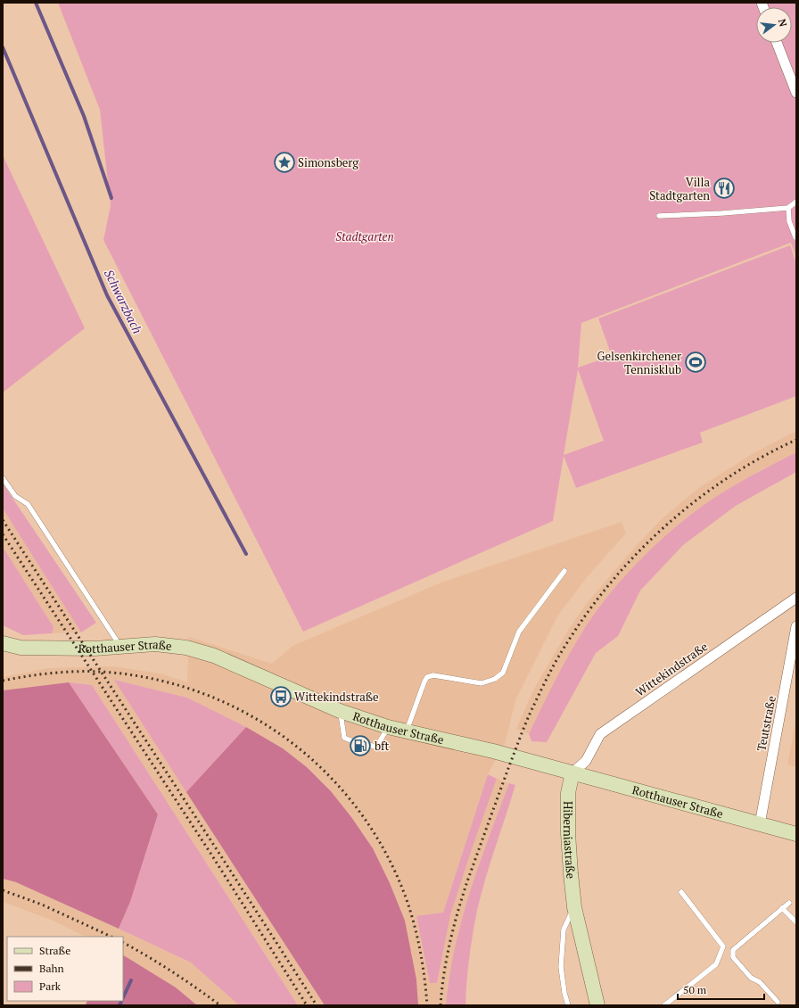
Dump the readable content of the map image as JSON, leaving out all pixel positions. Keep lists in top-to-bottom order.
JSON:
{
  "streets": {
    "main road": ["Rotthauser Straße", "Hiberniastraße"],
    "street": ["Wittekindstraße", "Teutstraße"]
  },
  "crossings": [
    ["Rotthauser Straße", "Wittekindstraße"],
    ["Rotthauser Straße", "Teutstraße"],
    ["Rotthauser Straße", "Hiberniastraße"],
    ["Wittekindstraße", "Hiberniastraße"]
  ],
  "water": ["Schwarzbach"],
  "parks": ["Stadtgarten"],
  "places": {
    "place": ["Simonsberg"],
    "restaurant": ["Villa Stadtgarten"],
    "sports": ["Gelsenkirchener Tennisklub"],
    "bus stop": ["Wittekindstraße"],
    "fuel station": ["bft"]
  },
  "legend": ["Straße", "Bahn", "Park"],
  "scale_bar": "50 m",
  "north": "right"
}
